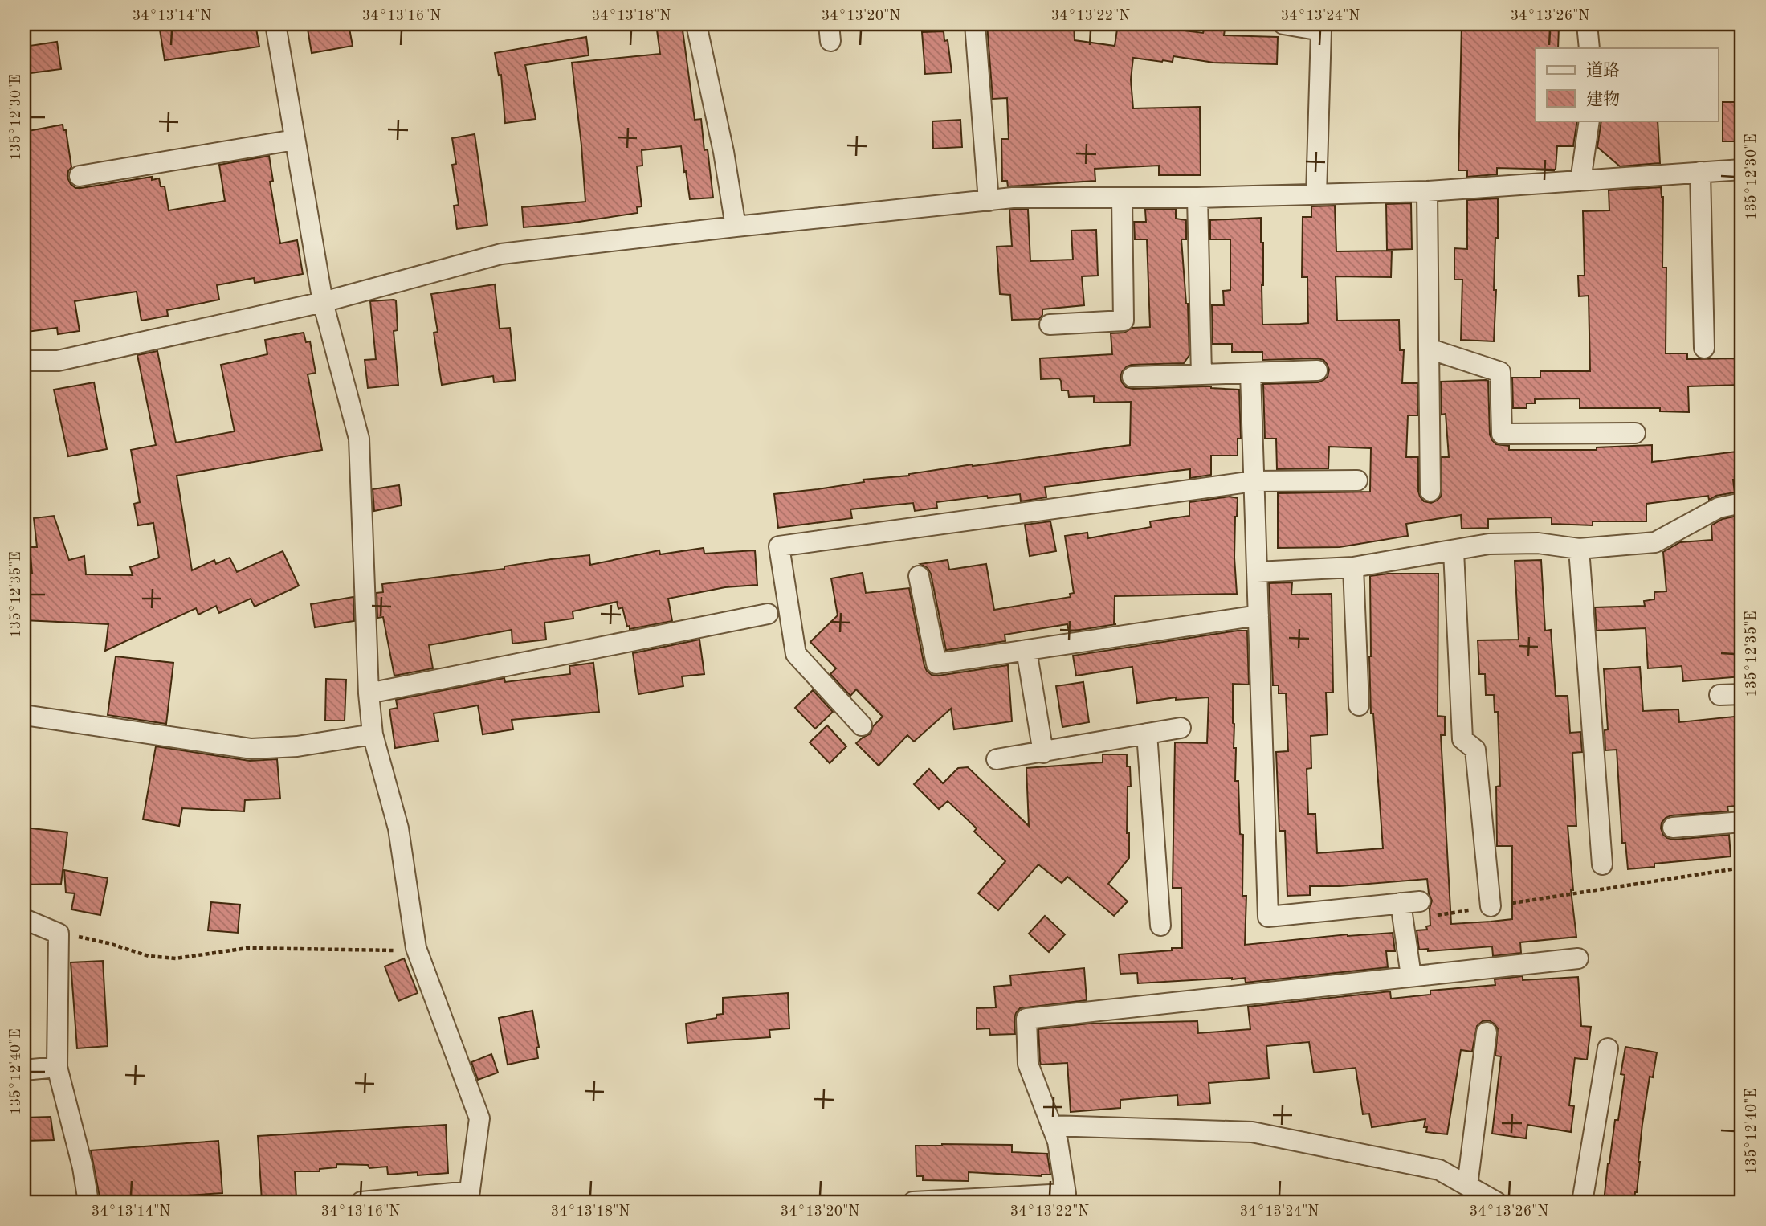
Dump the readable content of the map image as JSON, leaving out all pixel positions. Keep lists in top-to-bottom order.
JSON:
{
  "legend": ["道路", "建物"],
  "coordinates": [
    "34°13'14\"N",
    "34°13'16\"N",
    "34°13'18\"N",
    "34°13'20\"N",
    "34°13'22\"N",
    "34°13'24\"N",
    "34°13'26\"N",
    "135°12'30\"E",
    "135°12'35\"E",
    "135°12'40\"E"
  ]
}
